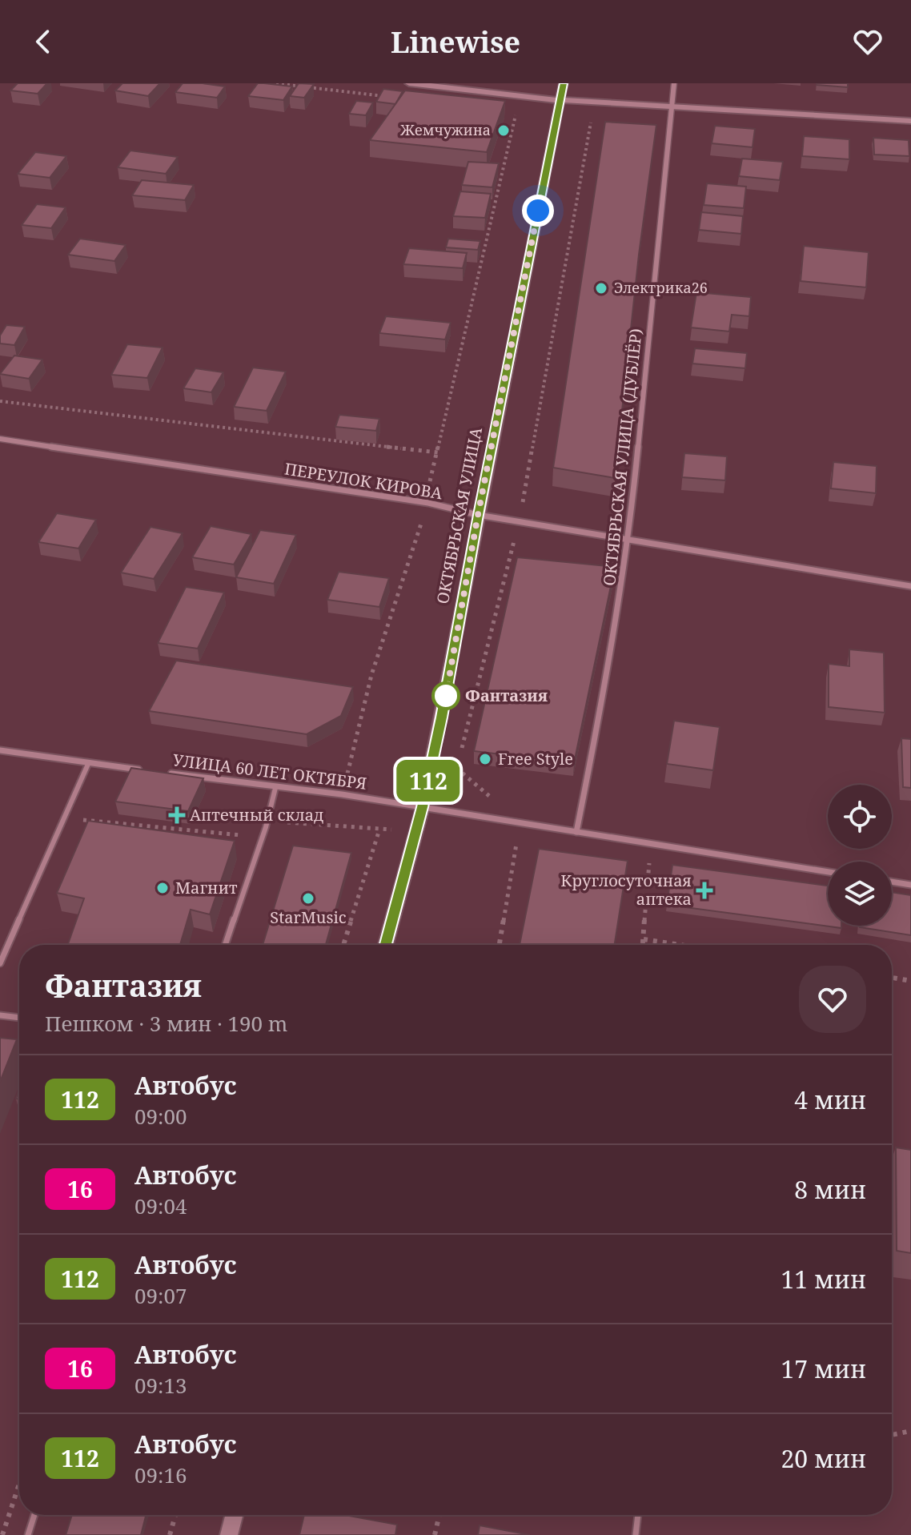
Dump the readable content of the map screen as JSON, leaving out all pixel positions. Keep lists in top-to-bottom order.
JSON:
{
  "streets": {
    "main road": ["ОКТЯБРЬСКАЯ УЛИЦА"],
    "street": ["ОКТЯБРЬСКАЯ УЛИЦА (ДУБЛЁР)", "ПЕРЕУЛОК КИРОВА", "УЛИЦА 60 ЛЕТ ОКТЯБРЯ"]
  },
  "crossings": [
    ["ОКТЯБРЬСКАЯ УЛИЦА (ДУБЛЁР)", "ПЕРЕУЛОК КИРОВА"],
    ["ОКТЯБРЬСКАЯ УЛИЦА (ДУБЛЁР)", "УЛИЦА 60 ЛЕТ ОКТЯБРЯ"],
    ["ПЕРЕУЛОК КИРОВА", "ОКТЯБРЬСКАЯ УЛИЦА"],
    ["ОКТЯБРЬСКАЯ УЛИЦА", "УЛИЦА 60 ЛЕТ ОКТЯБРЯ"]
  ],
  "places": {
    "other": [
      "Жемчужина",
      "Электрика26",
      "Фантазия",
      "Free Style",
      "Магнит",
      "StarMusic"
    ],
    "health": ["Аптечный склад", "Круглосуточная аптека"]
  },
  "lines": ["bus line 112"],
  "page": {
    "header": "Linewise",
    "on_map": "112",
    "heading": ["Фантазия", "Пешком · 3 мин · 190 m"],
    "list": [
      {
        "mark": "112",
        "name": "Автобус",
        "note": "09:00",
        "value": "4 мин"
      },
      {
        "mark": "16",
        "name": "Автобус",
        "note": "09:04",
        "value": "8 мин"
      },
      {
        "mark": "112",
        "name": "Автобус",
        "note": "09:07",
        "value": "11 мин"
      },
      {
        "mark": "16",
        "name": "Автобус",
        "note": "09:13",
        "value": "17 мин"
      },
      {
        "mark": "112",
        "name": "Автобус",
        "note": "09:16",
        "value": "20 мин"
      }
    ]
  }
}
